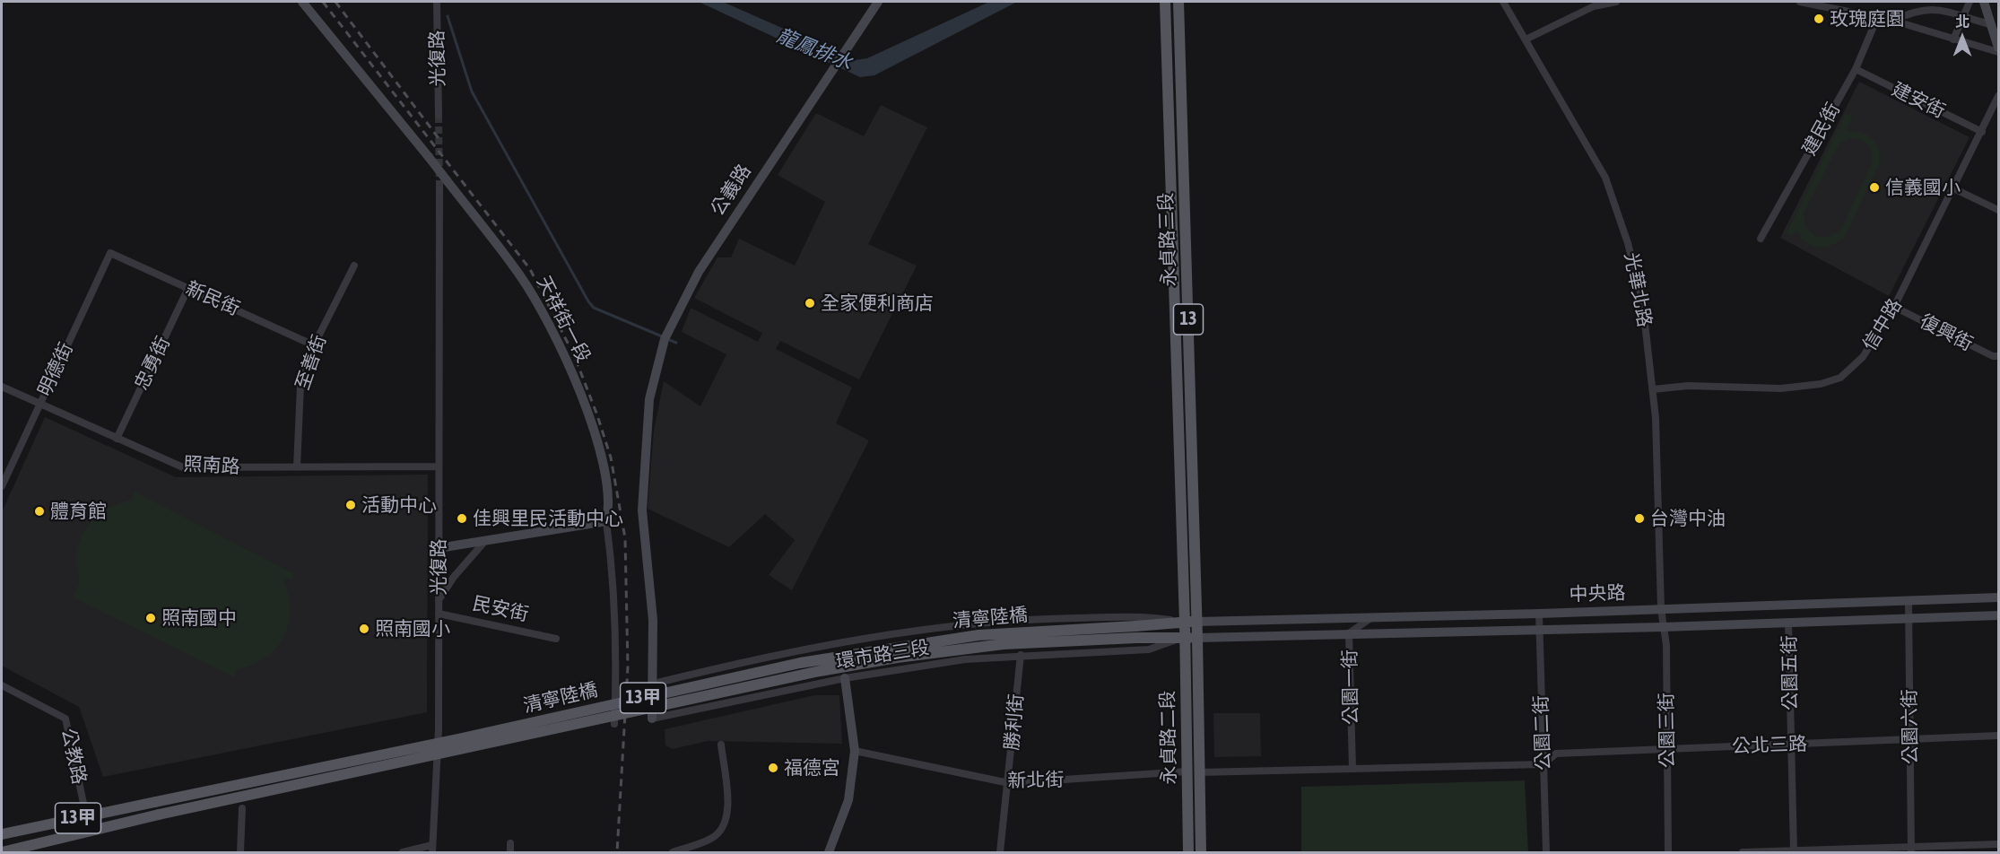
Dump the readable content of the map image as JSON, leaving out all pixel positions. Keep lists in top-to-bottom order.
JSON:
{
  "streets": {
    "main road": [
      "永貞路三段",
      "13",
      "清寧陸橋",
      "13甲",
      "永貞路二段"
    ],
    "street": [
      "光復路",
      "建安街",
      "建民街",
      "公義路",
      "光華北路",
      "新民街",
      "天祥街一段",
      "信中路",
      "復興街",
      "至善街",
      "忠勇街",
      "明德街",
      "照南路",
      "中央路",
      "民安街",
      "環市路三段",
      "公園五街",
      "公園一街",
      "勝利街",
      "公園六街",
      "公園三街",
      "公園二街",
      "公北三路",
      "公教路",
      "新北街"
    ]
  },
  "crossings": [
    ["光復路", "天祥街一段"],
    ["光復路", "照南路"],
    ["光復路", "民安街"],
    ["建安街", "建民街"],
    ["建安街", "信中路"],
    ["公義路", "環市路三段"],
    ["永貞路三段", "中央路"],
    ["永貞路三段", "環市路三段"],
    ["永貞路三段", "13甲"],
    ["永貞路三段", "永貞路二段"],
    ["光華北路", "信中路"],
    ["光華北路", "中央路"],
    ["光華北路", "公園三街"],
    ["新民街", "至善街"],
    ["新民街", "忠勇街"],
    ["新民街", "明德街"],
    ["信中路", "復興街"],
    ["至善街", "照南路"],
    ["忠勇街", "照南路"],
    ["明德街", "照南路"],
    ["中央路", "公園五街"],
    ["中央路", "公園一街"],
    ["中央路", "13甲"],
    ["中央路", "公園六街"],
    ["中央路", "公園三街"],
    ["中央路", "公園二街"],
    ["中央路", "永貞路二段"],
    ["清寧陸橋", "13甲"],
    ["清寧陸橋", "公教路"],
    ["環市路三段", "13甲"],
    ["環市路三段", "勝利街"],
    ["環市路三段", "永貞路二段"],
    ["公園五街", "公北三路"],
    ["13甲", "永貞路二段"],
    ["13甲", "公教路"],
    ["勝利街", "新北街"],
    ["公園六街", "公北三路"],
    ["公園三街", "公北三路"],
    ["公園二街", "公北三路"],
    ["永貞路二段", "新北街"]
  ],
  "water": ["龍鳳排水"],
  "places": [
    "玫瑰庭園",
    "信義國小",
    "全家便利商店",
    "活動中心",
    "體育館",
    "佳興里民活動中心",
    "台灣中油",
    "照南國中",
    "照南國小",
    "福德宮"
  ],
  "north": "top"
}
